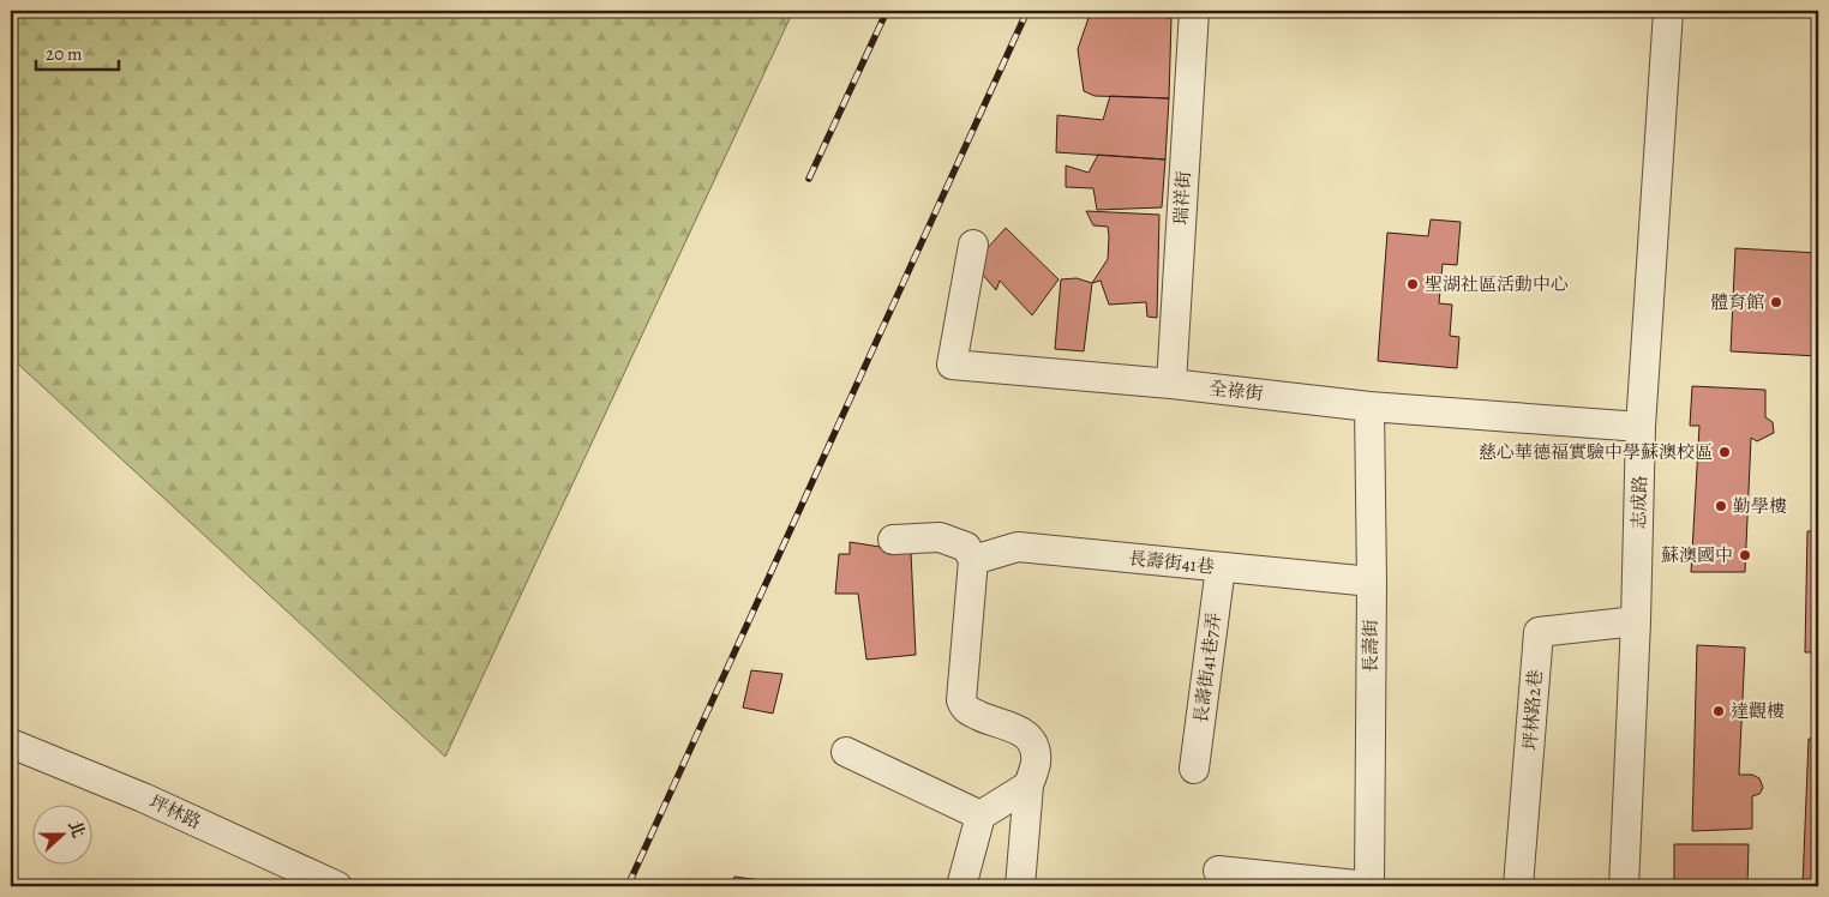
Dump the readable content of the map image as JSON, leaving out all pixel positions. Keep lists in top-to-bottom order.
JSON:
{
  "streets": {
    "street": [
      "瑞祥街",
      "全祿街",
      "志成路",
      "長壽街41巷",
      "長壽街",
      "長壽街41巷7弄",
      "坪林路2巷",
      "坪林路"
    ]
  },
  "crossings": [
    ["瑞祥街", "全祿街"],
    ["全祿街", "志成路"],
    ["全祿街", "長壽街"],
    ["志成路", "坪林路2巷"],
    ["長壽街41巷", "長壽街"],
    ["長壽街41巷", "長壽街41巷7弄"]
  ],
  "places": [
    "聖湖社區活動中心",
    "體育館",
    "慈心華德福實驗中學蘇澳校區",
    "勤學樓",
    "蘇澳國中",
    "達觀樓"
  ],
  "scale_bar": "20 m",
  "north": "right"
}
